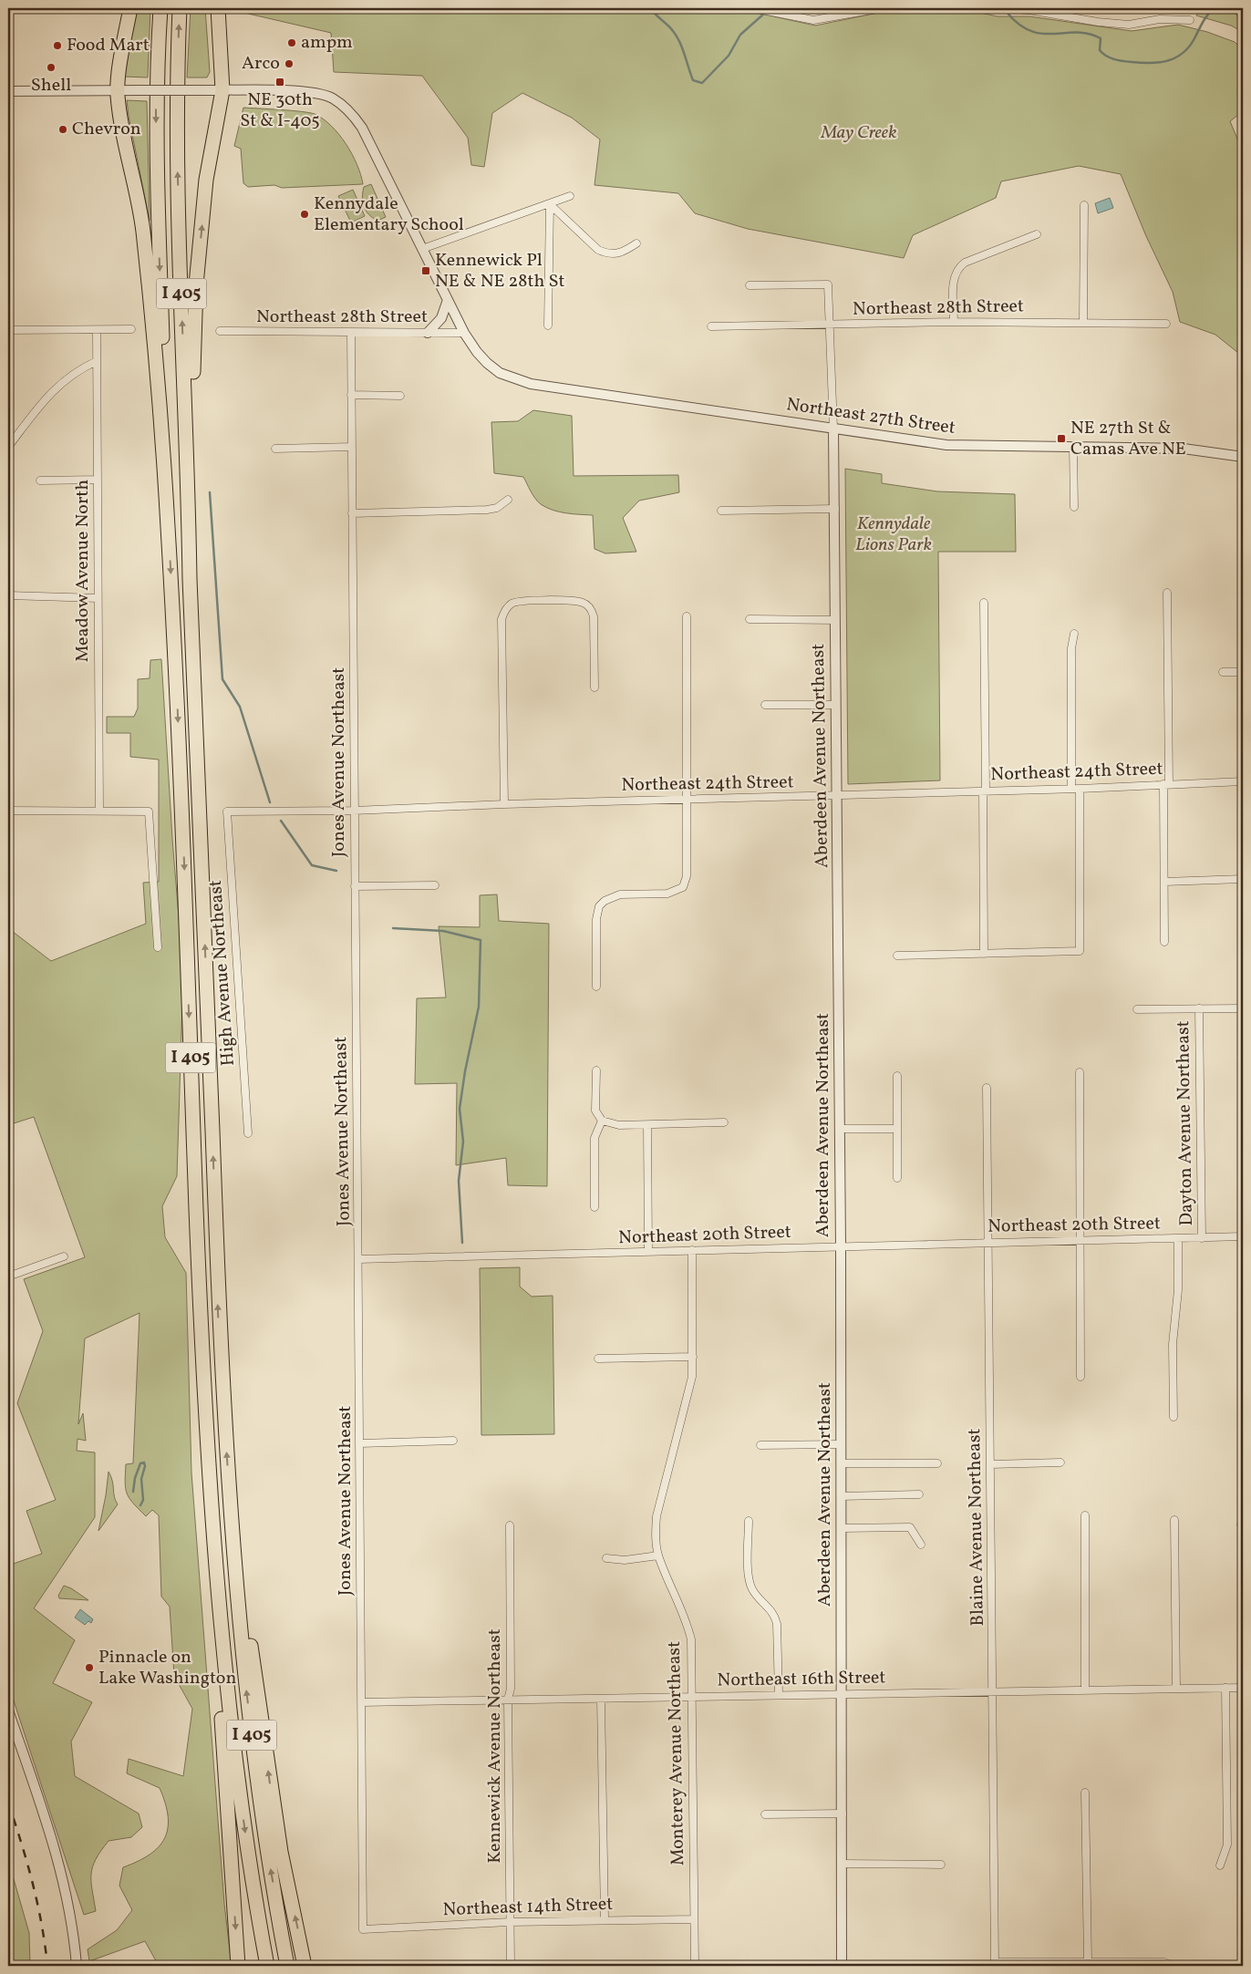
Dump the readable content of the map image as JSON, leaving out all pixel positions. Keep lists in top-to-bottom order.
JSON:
{
  "streets": {
    "highway": ["I 405"],
    "street": [
      "Northeast 28th Street",
      "Northeast 27th Street",
      "Meadow Avenue North",
      "Aberdeen Avenue Northeast",
      "Jones Avenue Northeast",
      "Northeast 24th Street",
      "High Avenue Northeast",
      "Dayton Avenue Northeast",
      "Northeast 20th Street",
      "Blaine Avenue Northeast",
      "Northeast 16th Street",
      "Kennewick Avenue Northeast",
      "Monterey Avenue Northeast",
      "Northeast 14th Street"
    ]
  },
  "crossings": [
    ["Northeast 28th Street", "Northeast 27th Street"],
    ["Northeast 28th Street", "Aberdeen Avenue Northeast"],
    ["Northeast 28th Street", "Jones Avenue Northeast"],
    ["Northeast 27th Street", "Aberdeen Avenue Northeast"],
    ["Aberdeen Avenue Northeast", "Northeast 24th Street"],
    ["Aberdeen Avenue Northeast", "Northeast 20th Street"],
    ["Aberdeen Avenue Northeast", "Northeast 16th Street"],
    ["Jones Avenue Northeast", "Northeast 24th Street"],
    ["Jones Avenue Northeast", "Northeast 20th Street"],
    ["Jones Avenue Northeast", "Northeast 16th Street"],
    ["Jones Avenue Northeast", "Northeast 14th Street"],
    ["Northeast 24th Street", "High Avenue Northeast"],
    ["Dayton Avenue Northeast", "Northeast 20th Street"],
    ["Northeast 20th Street", "Blaine Avenue Northeast"],
    ["Northeast 20th Street", "Monterey Avenue Northeast"],
    ["Blaine Avenue Northeast", "Northeast 16th Street"],
    ["Northeast 16th Street", "Kennewick Avenue Northeast"],
    ["Northeast 16th Street", "Monterey Avenue Northeast"],
    ["Kennewick Avenue Northeast", "Northeast 14th Street"],
    ["Monterey Avenue Northeast", "Northeast 14th Street"]
  ],
  "parks": ["May Creek", "Kennydale Lions Park"],
  "places": {
    "other": [
      "ampm",
      "Food Mart",
      "Arco",
      "Shell",
      "Chevron",
      "Kennydale Elementary School",
      "Pinnacle on Lake Washington"
    ],
    "transit": ["NE 30th St & I-405", "Kennewick Pl NE & NE 28th St", "NE 27th St & Camas Ave NE"]
  }
}
